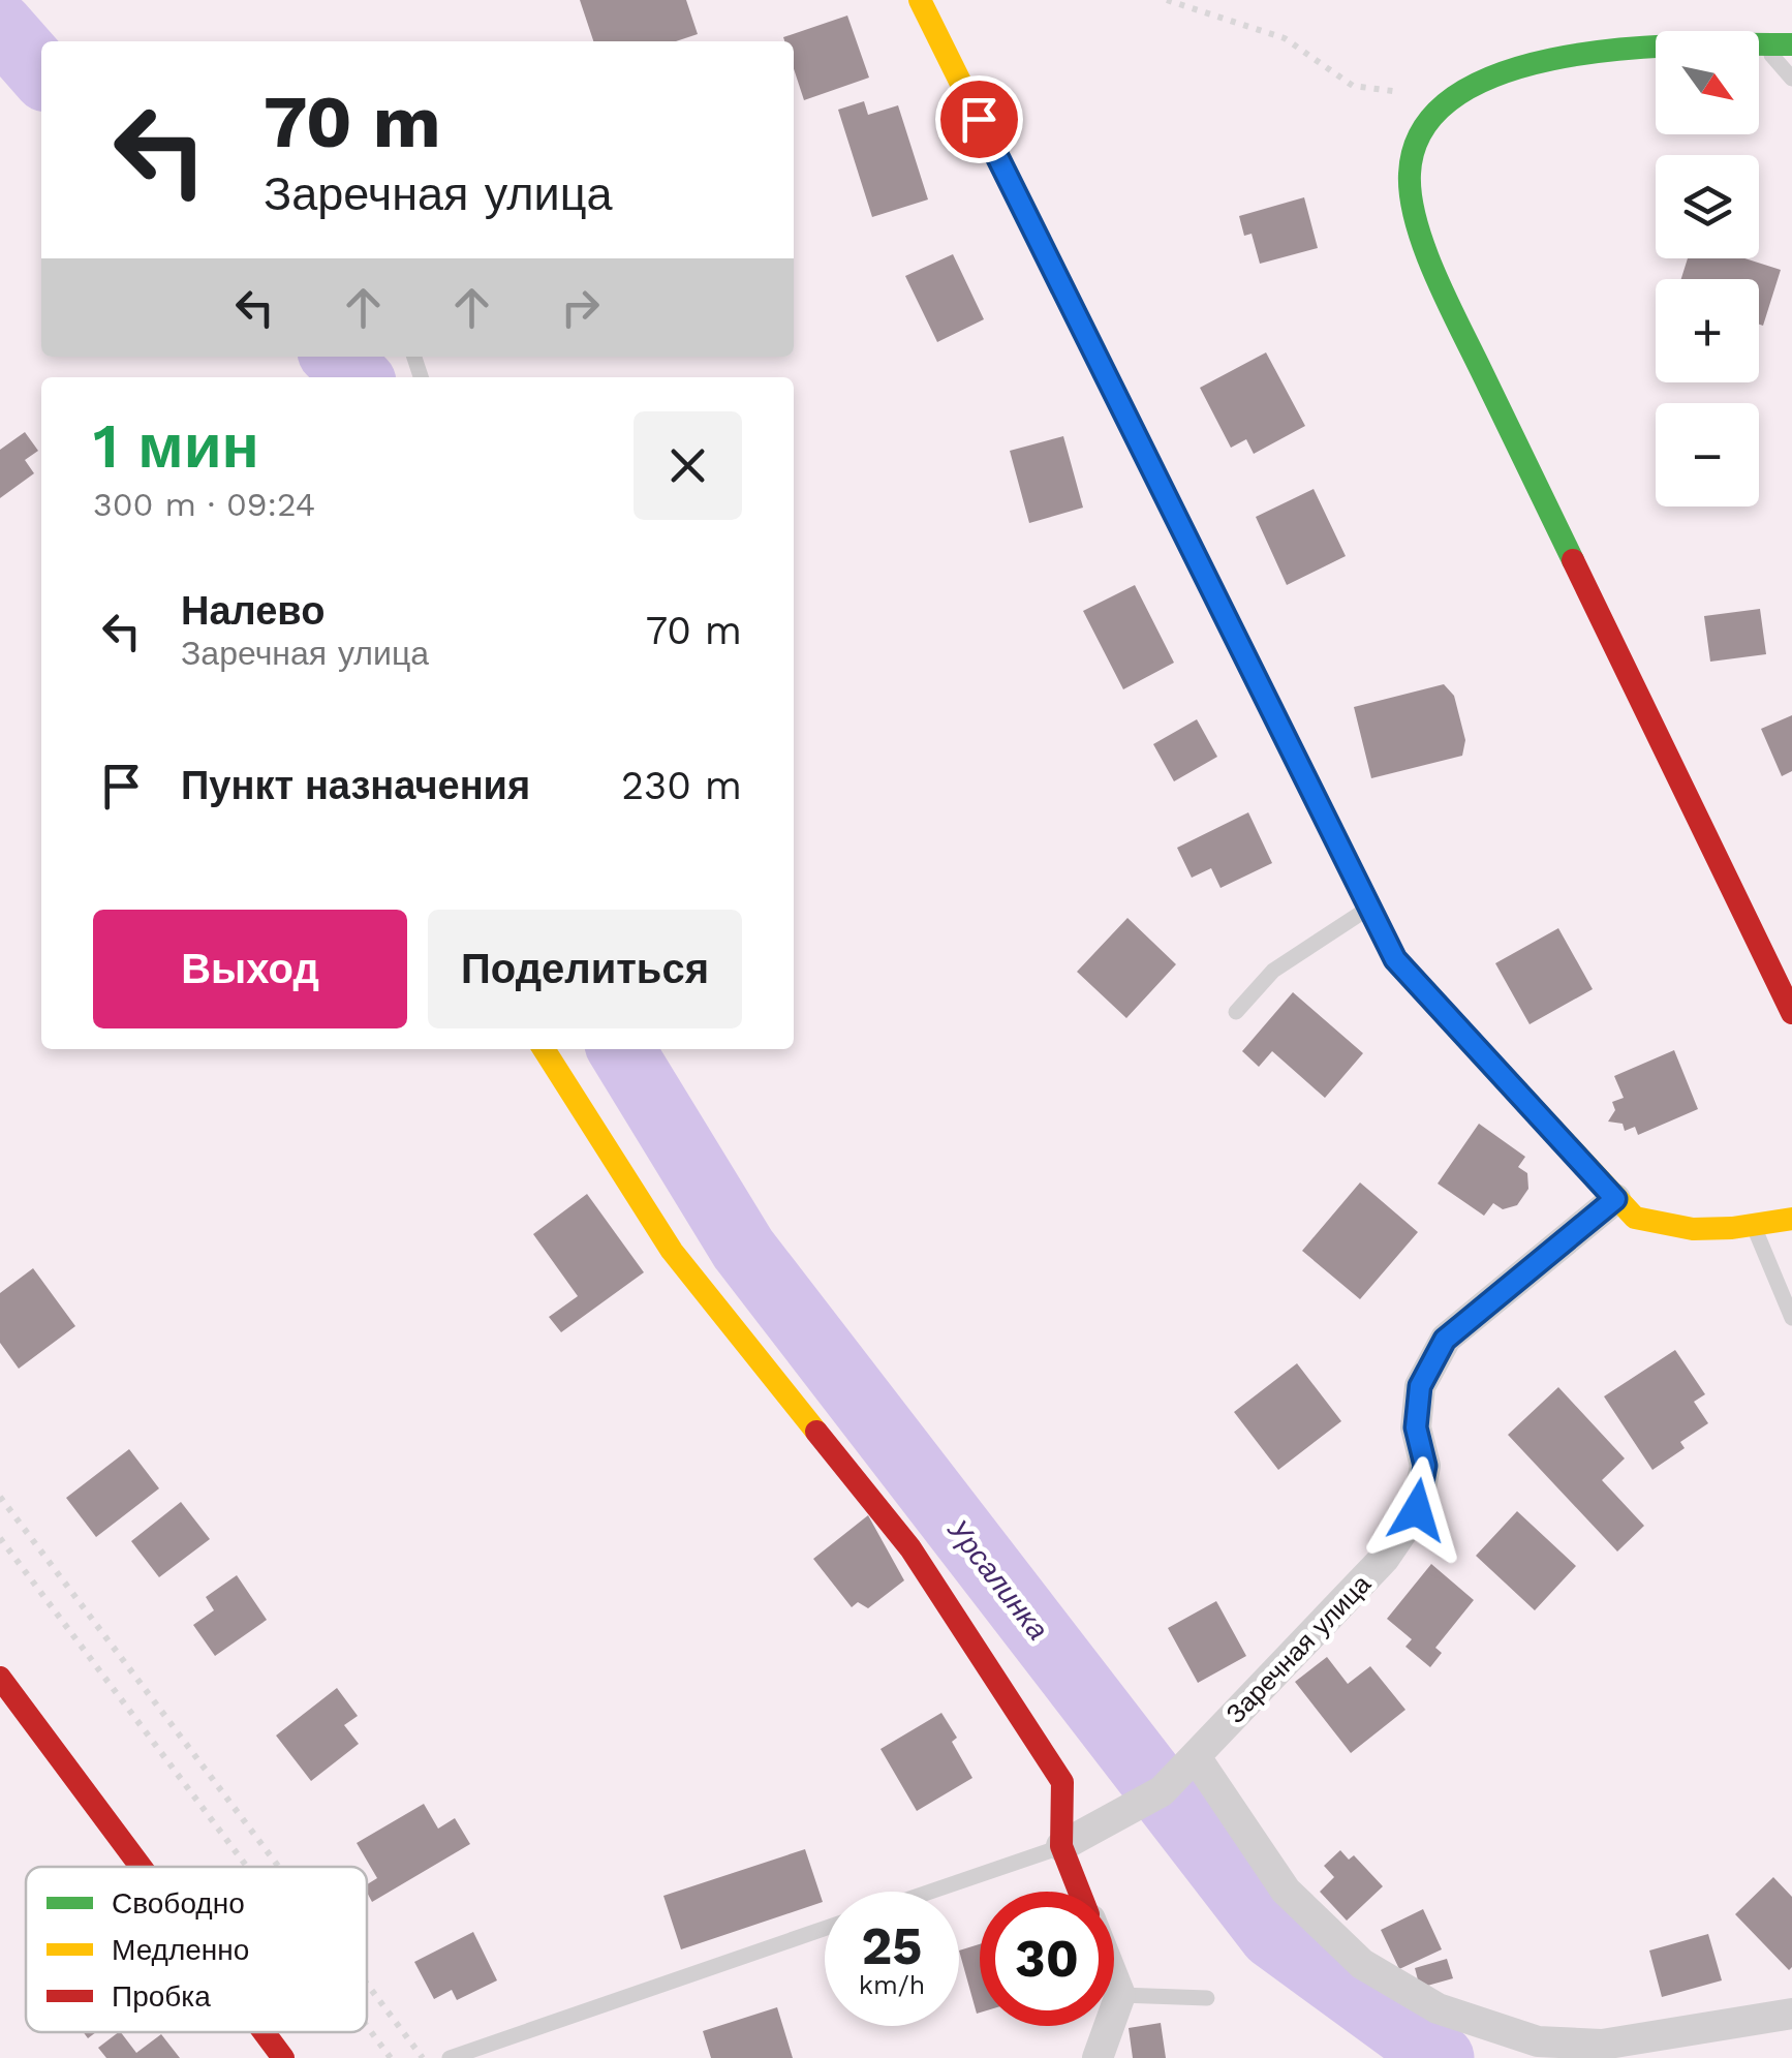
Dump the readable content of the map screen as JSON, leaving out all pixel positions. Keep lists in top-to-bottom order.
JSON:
{
  "streets": {
    "street": ["Заречная улица"]
  },
  "water": ["Урсалинка"],
  "legend": ["Свободно", "Медленно", "Пробка"],
  "north": "bottom right",
  "page": {
    "map_buttons": ["+", "−"],
    "turn": ["70 m", "Заречная улица"],
    "heading": ["1 мин", "300 m · 09:24"],
    "list": [
      {
        "name": "Налево",
        "note": "Заречная улица",
        "value": "70 m"
      },
      {
        "name": "Пункт назначения",
        "value": "230 m"
      }
    ],
    "buttons": ["Выход", "Поделиться"],
    "speed": "25 km/h",
    "limit": "30"
  }
}
